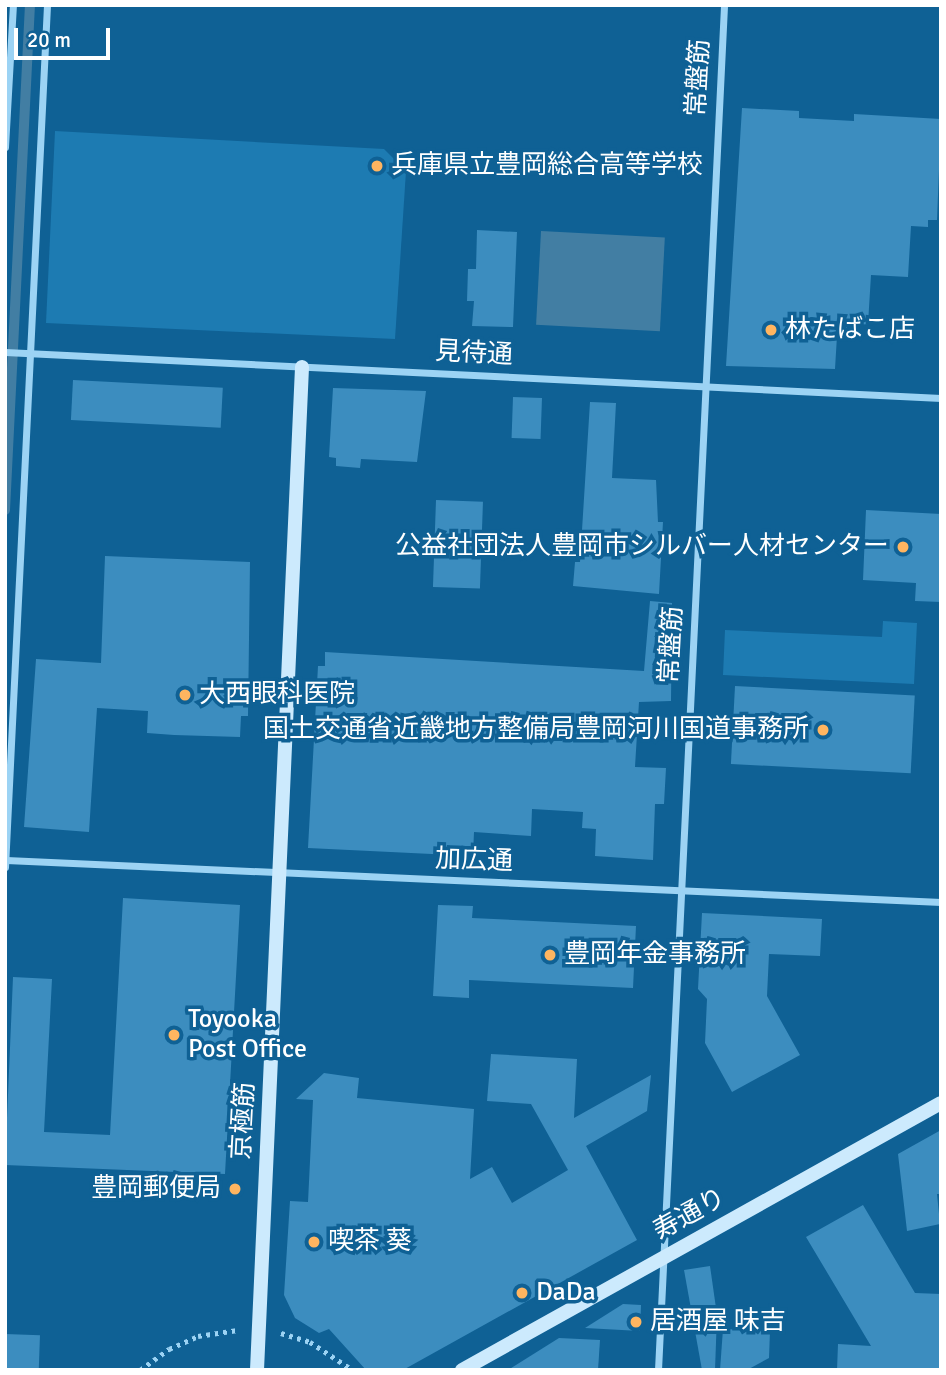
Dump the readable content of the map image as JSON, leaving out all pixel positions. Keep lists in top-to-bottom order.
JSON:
{
  "streets": {
    "street": [
      "常盤筋",
      "見待通",
      "加広通",
      "京極筋",
      "寿通り"
    ]
  },
  "crossings": [
    ["常盤筋", "見待通"],
    ["常盤筋", "加広通"],
    ["常盤筋", "寿通り"],
    ["見待通", "京極筋"],
    ["加広通", "京極筋"]
  ],
  "places": [
    "兵庫県立豊岡総合高等学校",
    "林たばこ店",
    "公益社団法人豊岡市シルバー人材センター",
    "大西眼科医院",
    "国土交通省近畿地方整備局豊岡河川国道事務所",
    "豊岡年金事務所",
    "Toyooka Post Office",
    "豊岡郵便局",
    "喫茶 葵",
    "DaDa",
    "居酒屋 味吉"
  ],
  "scale_bar": "20 m"
}
